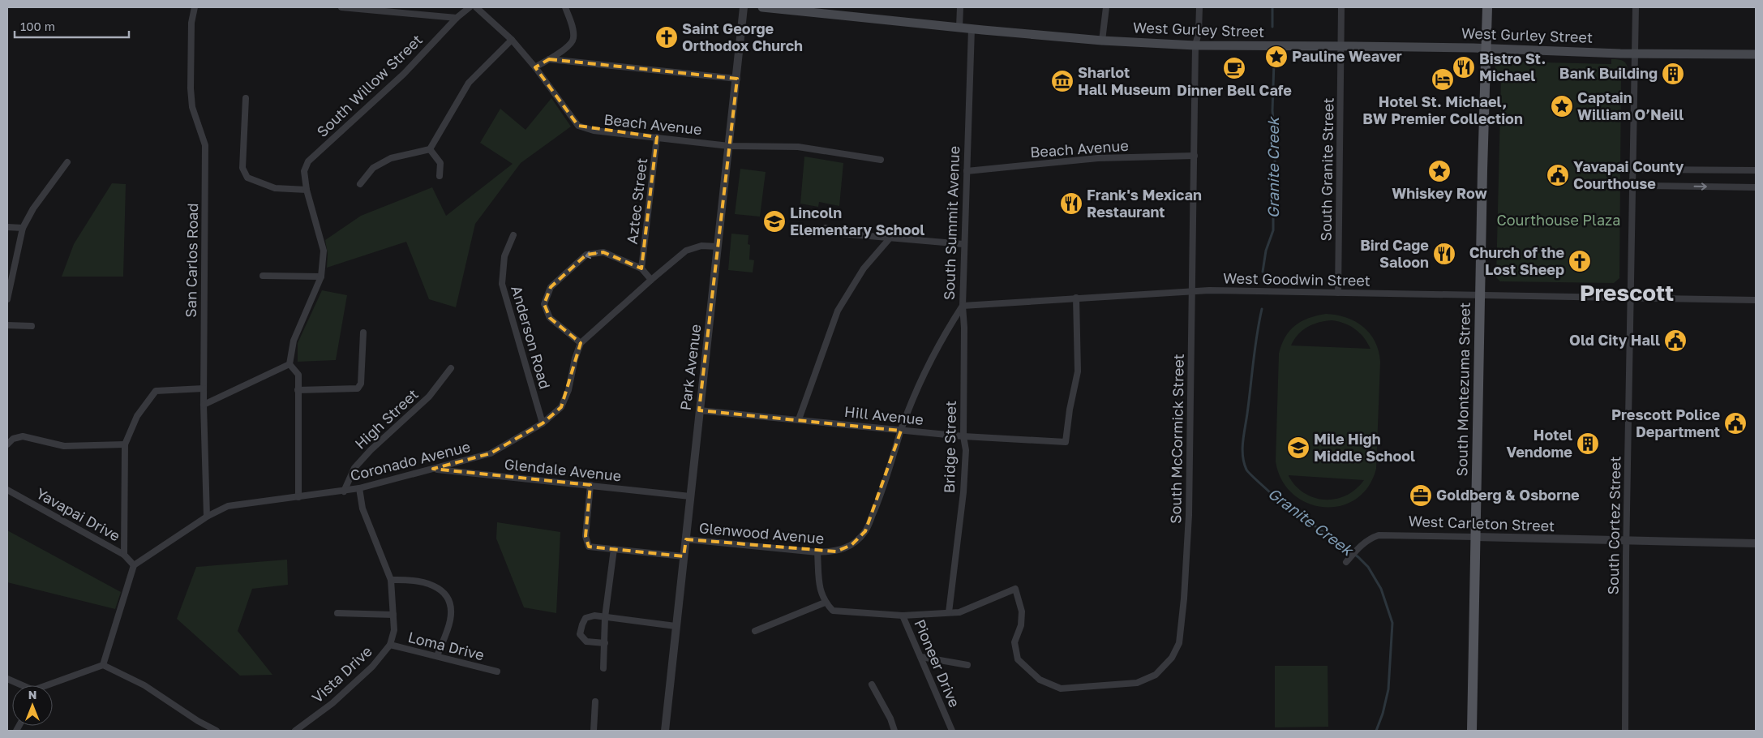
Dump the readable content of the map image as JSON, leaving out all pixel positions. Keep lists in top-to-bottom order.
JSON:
{
  "streets": {
    "main road": ["West Gurley Street", "South Montezuma Street"],
    "street": [
      "South Willow Street",
      "Beach Avenue",
      "South Granite Street",
      "Aztec Street",
      "South Summit Avenue",
      "San Carlos Road",
      "West Goodwin Street",
      "Anderson Road",
      "Park Avenue",
      "Hill Avenue",
      "High Street",
      "South McCormick Street",
      "Bridge Street",
      "Coronado Avenue",
      "Glendale Avenue",
      "Yavapai Drive",
      "West Carleton Street",
      "South Cortez Street",
      "Glenwood Avenue",
      "Loma Drive",
      "Pioneer Drive",
      "Vista Drive"
    ]
  },
  "crossings": [
    ["West Gurley Street", "South Granite Street"],
    ["West Gurley Street", "South Summit Avenue"],
    ["West Gurley Street", "South Montezuma Street"],
    ["West Gurley Street", "South McCormick Street"],
    ["West Gurley Street", "South Cortez Street"],
    ["Beach Avenue", "Aztec Street"],
    ["Beach Avenue", "South Summit Avenue"],
    ["Beach Avenue", "Park Avenue"],
    ["Beach Avenue", "South McCormick Street"],
    ["South Granite Street", "West Goodwin Street"],
    ["South Summit Avenue", "West Goodwin Street"],
    ["South Summit Avenue", "Hill Avenue"],
    ["South Summit Avenue", "Bridge Street"],
    ["South Summit Avenue", "Glenwood Avenue"],
    ["San Carlos Road", "Coronado Avenue"],
    ["West Goodwin Street", "South Montezuma Street"],
    ["West Goodwin Street", "Hill Avenue"],
    ["West Goodwin Street", "South McCormick Street"],
    ["West Goodwin Street", "Bridge Street"],
    ["West Goodwin Street", "South Cortez Street"],
    ["Anderson Road", "Coronado Avenue"],
    ["Park Avenue", "Hill Avenue"],
    ["Park Avenue", "Coronado Avenue"],
    ["Park Avenue", "Glendale Avenue"],
    ["Park Avenue", "Glenwood Avenue"],
    ["South Montezuma Street", "West Carleton Street"],
    ["Hill Avenue", "Bridge Street"],
    ["High Street", "Coronado Avenue"],
    ["South McCormick Street", "Bridge Street"],
    ["Coronado Avenue", "Glendale Avenue"],
    ["Coronado Avenue", "Yavapai Drive"],
    ["Coronado Avenue", "Vista Drive"],
    ["West Carleton Street", "South Cortez Street"],
    ["Loma Drive", "Vista Drive"]
  ],
  "districts": ["Prescott"],
  "water": ["Granite Creek"],
  "parks": ["Courthouse Plaza"],
  "places": {
    "church": ["Saint George Orthodox Church", "Church of the Lost Sheep"],
    "place": ["Pauline Weaver", "Captain William O’Neill", "Whiskey Row"],
    "restaurant": ["Bistro St. Michael", "Frank's Mexican Restaurant", "Bird Cage Saloon"],
    "cafe": ["Dinner Bell Cafe"],
    "building": ["Bank Building", "Hotel Vendome"],
    "hotel": ["Hotel St. Michael, BW Premier Collection"],
    "museum": ["Sharlot Hall Museum"],
    "public building": ["Yavapai County Courthouse", "Old City Hall", "Prescott Police Department"],
    "school or university": ["Lincoln Elementary School", "Mile High Middle School"],
    "office": ["Goldberg & Osborne"]
  },
  "scale_bar": "100 m",
  "north": "top"
}
